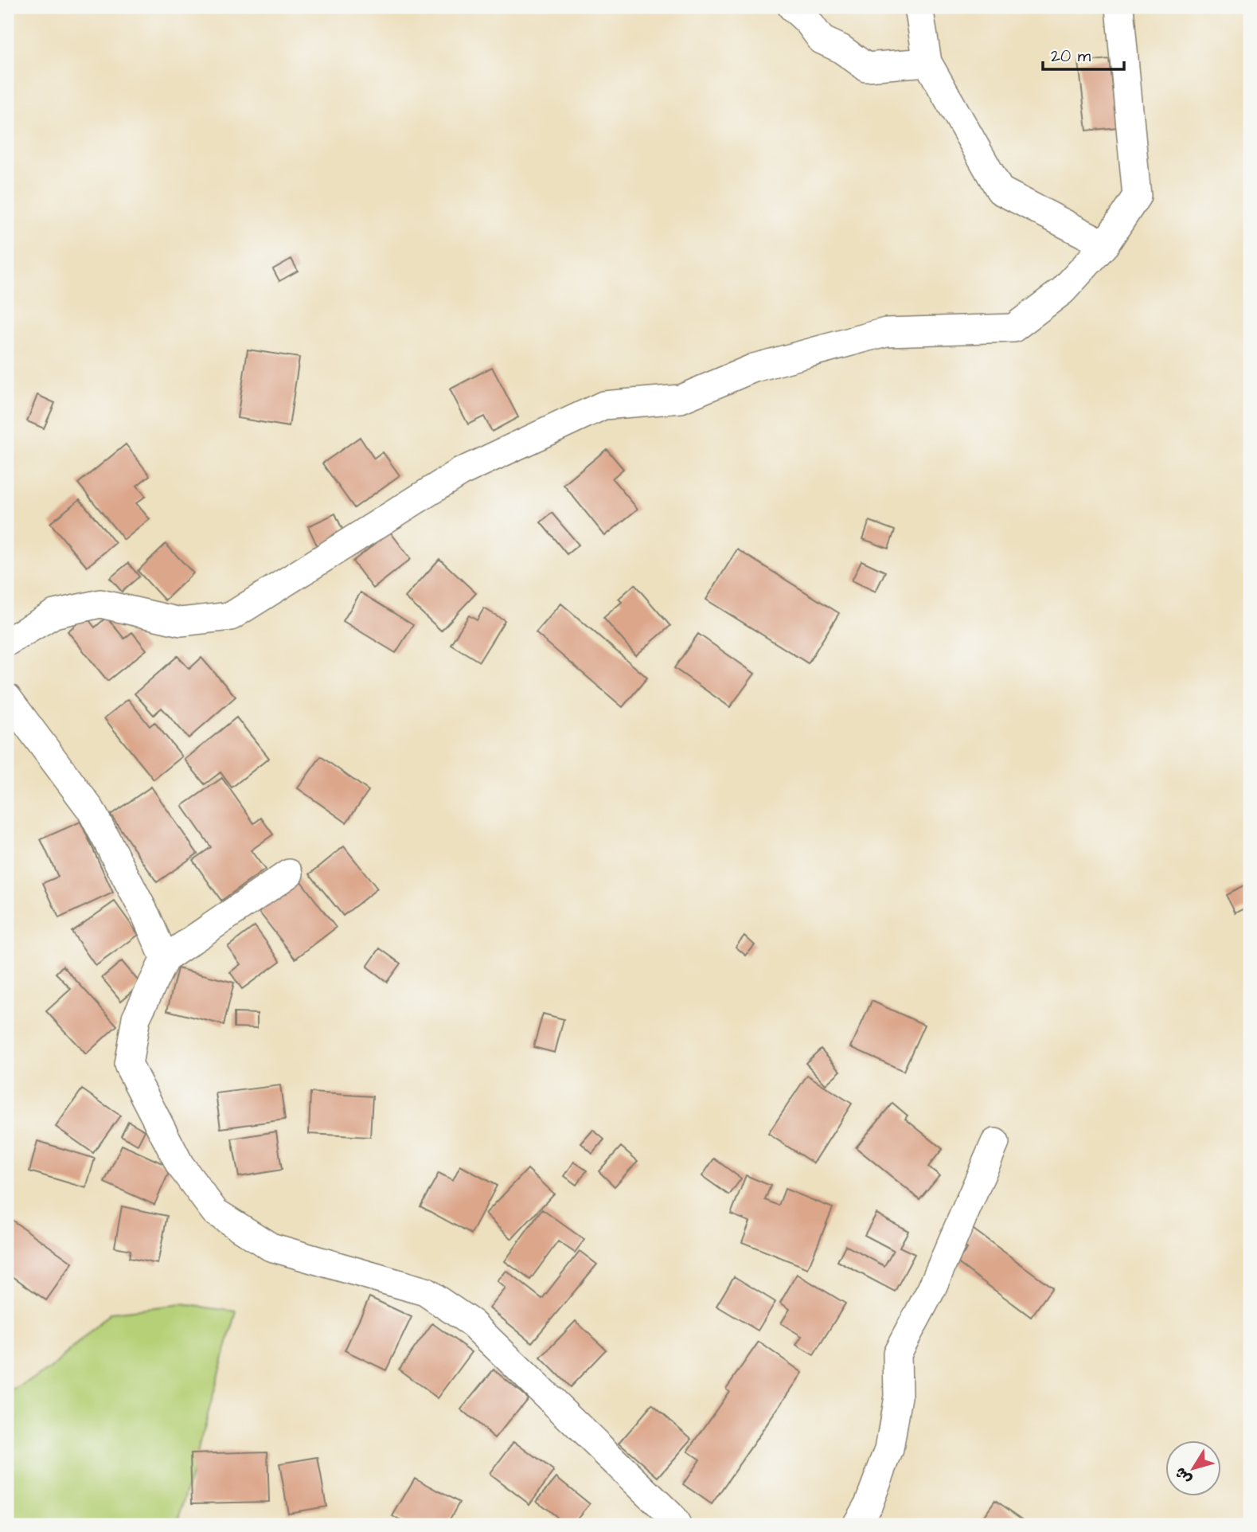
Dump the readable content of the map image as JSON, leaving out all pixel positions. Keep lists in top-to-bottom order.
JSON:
{
  "scale_bar": "20 m",
  "north": "bottom left"
}
